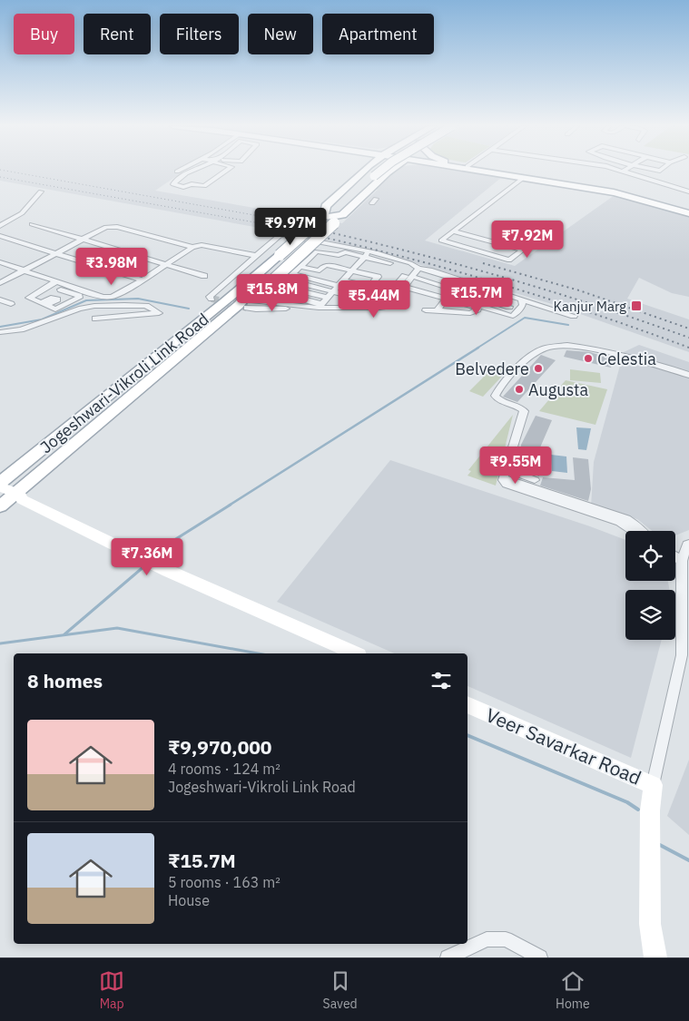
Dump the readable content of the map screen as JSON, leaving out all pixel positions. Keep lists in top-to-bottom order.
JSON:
{
  "streets": {
    "main road": ["Jogeshwari-Vikroli Link Road"],
    "street": ["Veer Savarkar Road"]
  },
  "places": {
    "transit": ["Kanjur Marg"],
    "other": ["Celestia", "Belvedere", "Augusta"]
  },
  "page": {
    "chip": [
      "Buy",
      "Rent",
      "Filters",
      "New",
      "Apartment"
    ],
    "price": [
      "₹9.97M",
      "₹7.92M",
      "₹3.98M",
      "₹15.8M",
      "₹15.7M",
      "₹5.44M",
      "₹9.55M",
      "₹7.36M"
    ],
    "heading": "8 homes",
    "list": [
      {
        "name": "₹9,970,000",
        "note": "4 rooms · 124 m² · Jogeshwari-Vikroli Link Road"
      },
      {
        "name": "₹15.7M",
        "note": "5 rooms · 163 m² · House"
      }
    ],
    "tabs": ["Map", "Saved", "Home"]
  }
}
